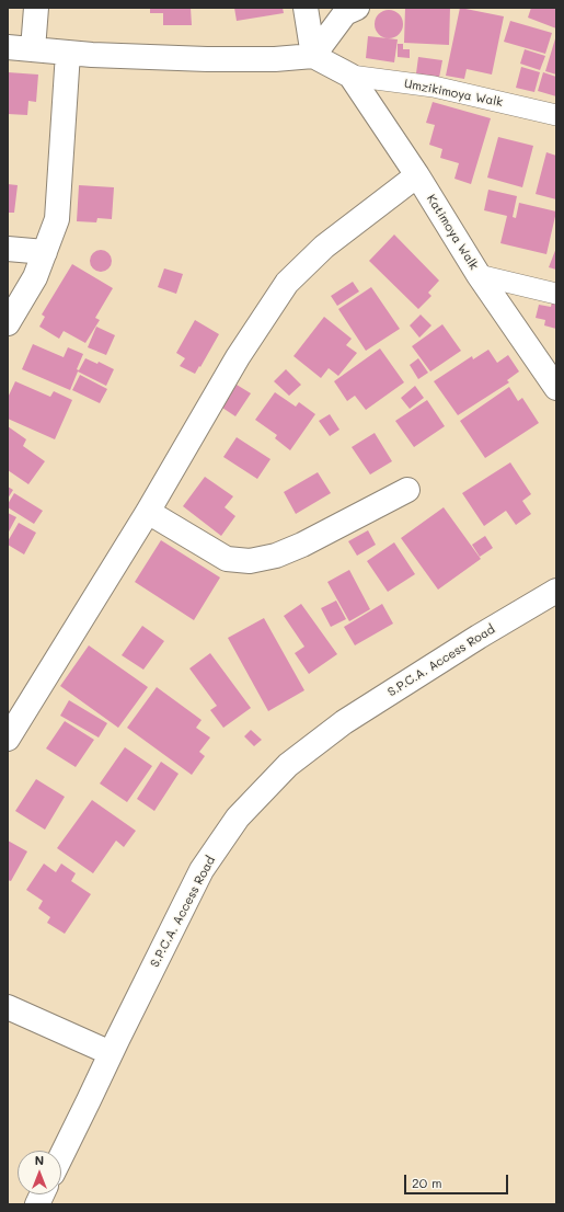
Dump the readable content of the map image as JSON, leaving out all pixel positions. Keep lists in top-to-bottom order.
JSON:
{
  "streets": {
    "street": ["Katimoya Walk", "S.P.C.A. Access Road"],
    "lane": ["Umzikimoya Walk"]
  },
  "crossings": [
    ["Umzikimoya Walk", "Katimoya Walk"]
  ],
  "scale_bar": "20 m",
  "north": "top"
}
